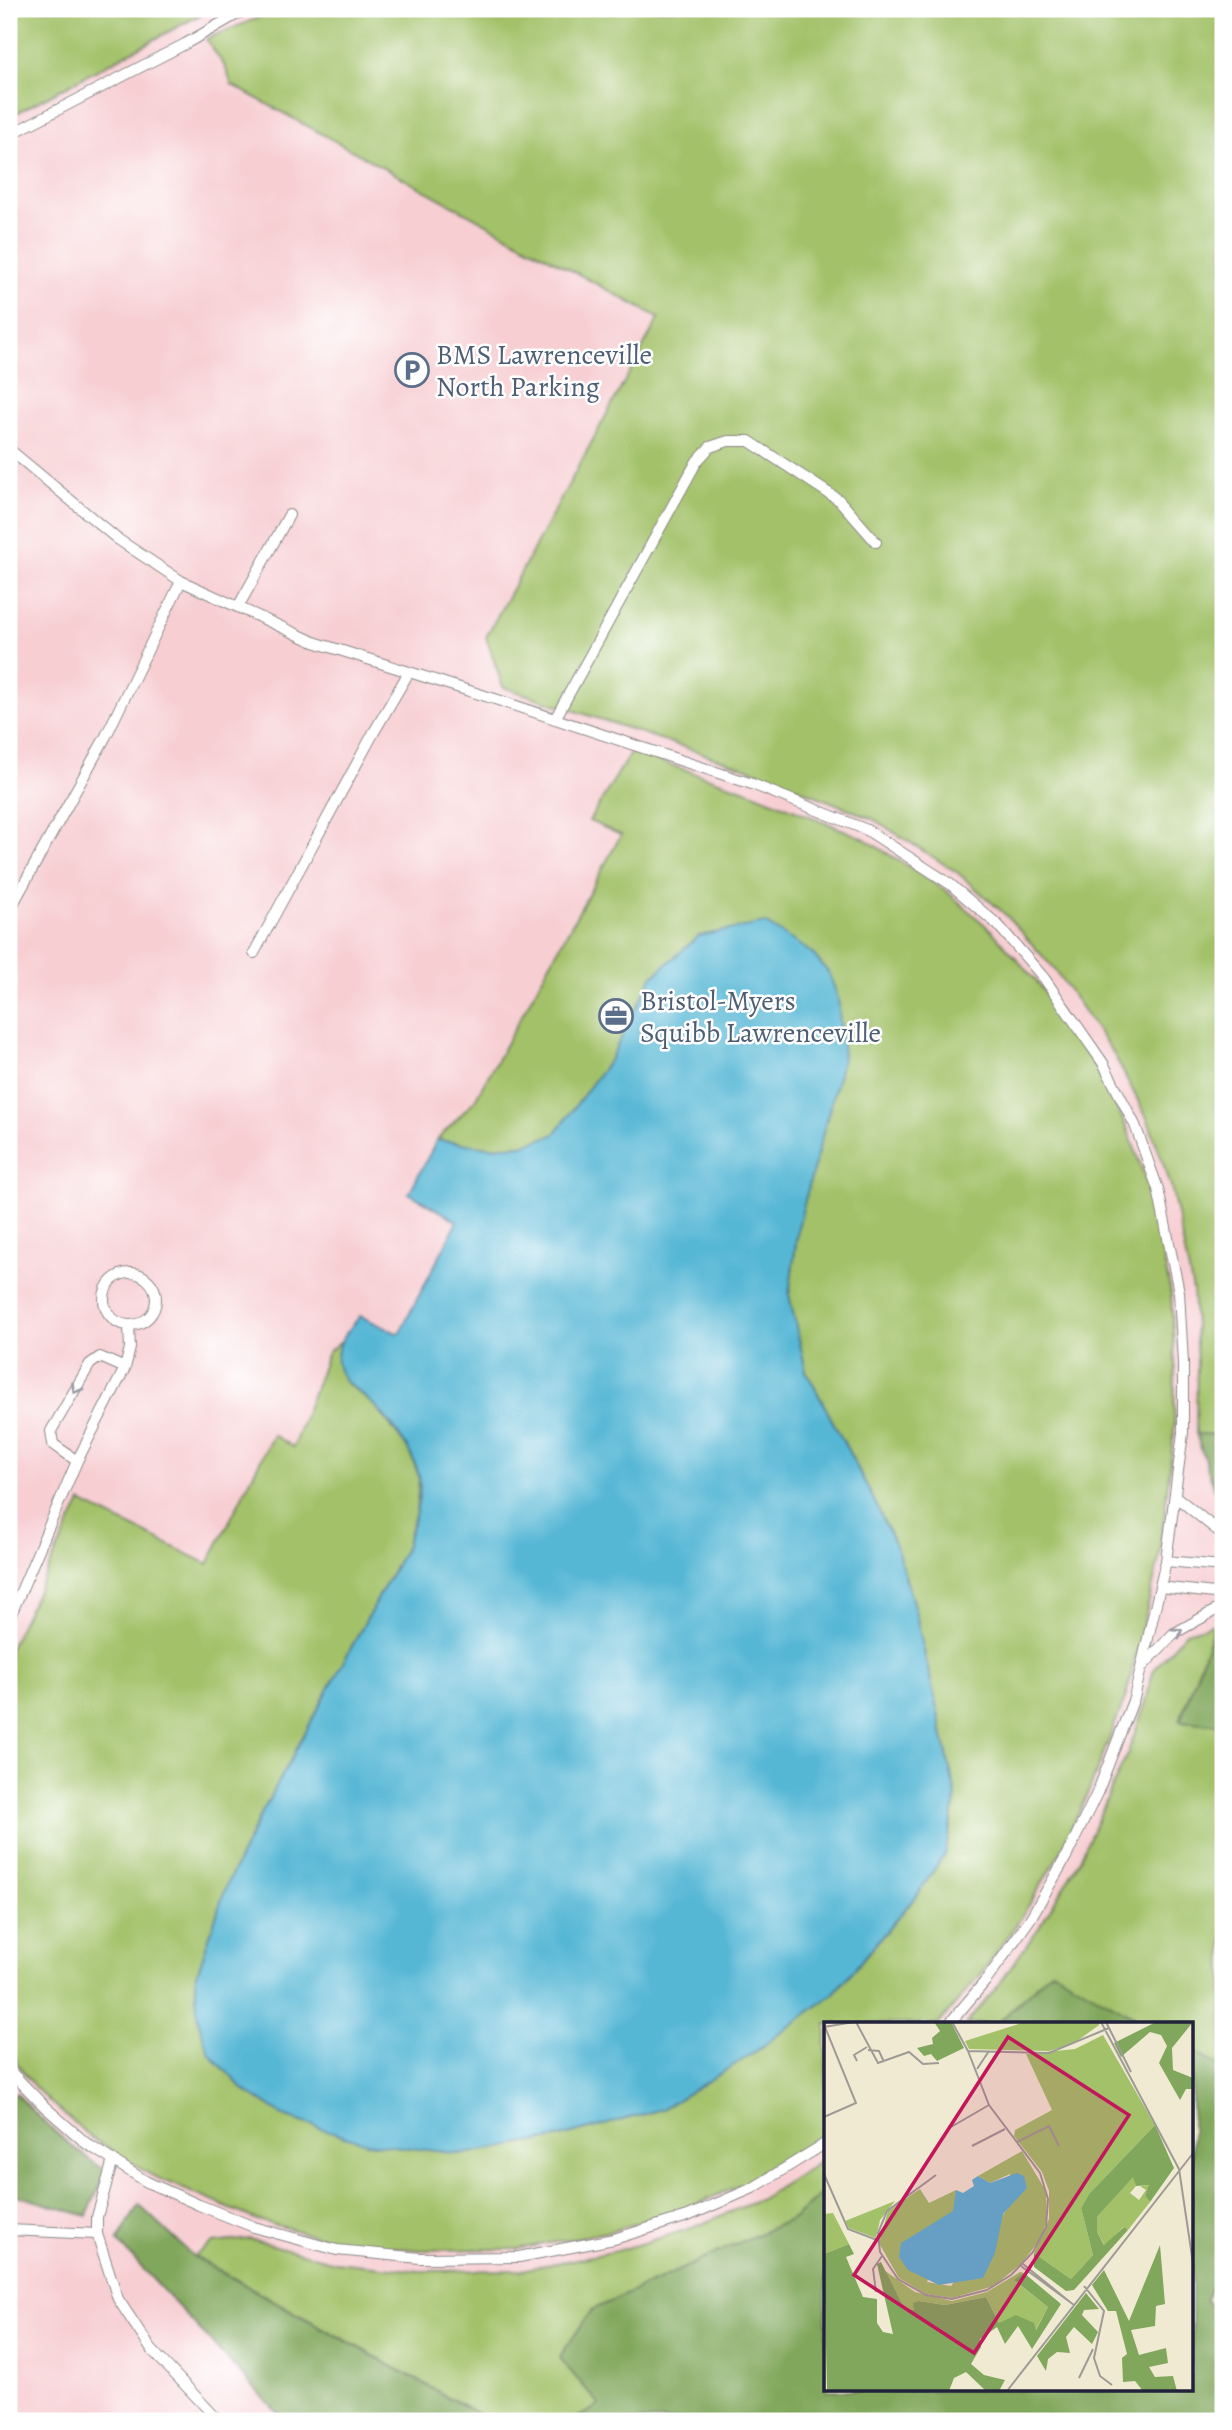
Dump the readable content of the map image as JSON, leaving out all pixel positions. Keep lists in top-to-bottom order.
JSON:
{
  "places": {
    "parking": ["BMS Lawrenceville North Parking"],
    "office": ["Bristol-Myers Squibb Lawrenceville"]
  }
}
